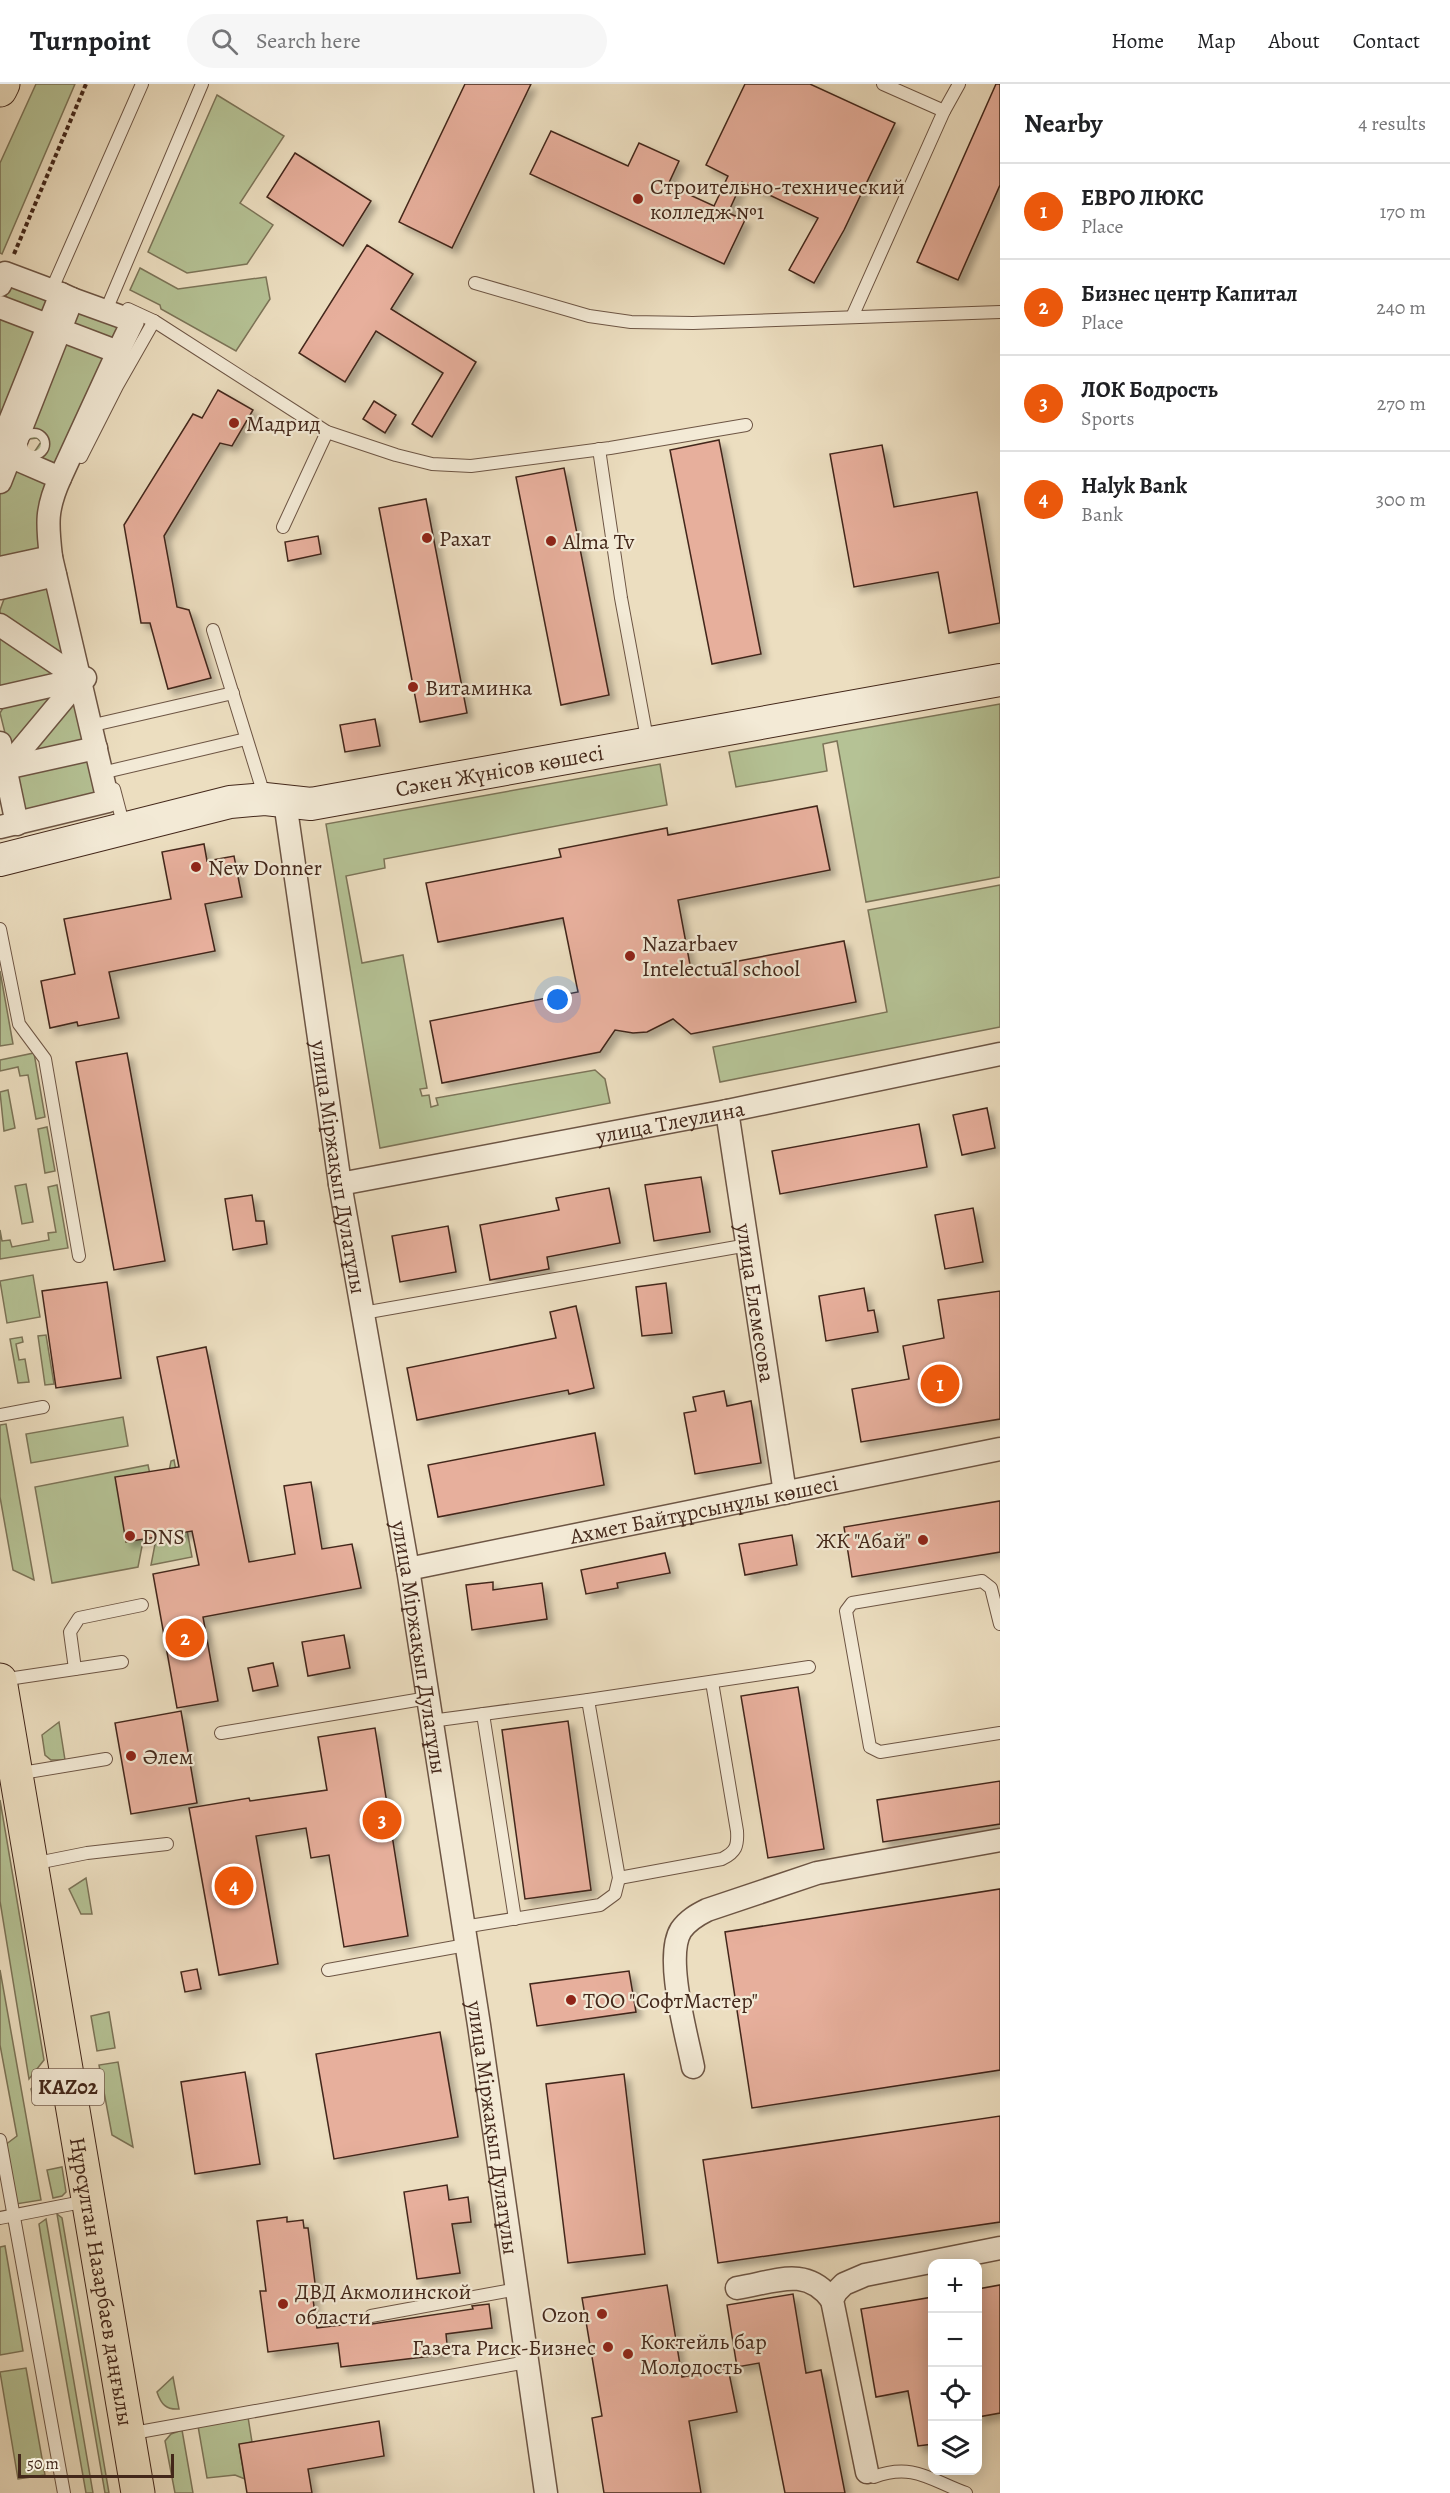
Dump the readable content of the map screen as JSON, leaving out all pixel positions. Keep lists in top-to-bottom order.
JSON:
{
  "streets": {
    "highway": ["KАZ02", "Нұрсұлтан Назарбаев даңғылы"],
    "street": [
      "Сәкен Жүнісов көшесі",
      "улица Тлеулина",
      "улица Міржақып Дулатұлы",
      "улица Елемесова",
      "Ахмет Байтұрсынұлы көшесі"
    ]
  },
  "crossings": [
    ["Сәкен Жүнісов көшесі", "улица Міржақып Дулатұлы"],
    ["улица Тлеулина", "улица Міржақып Дулатұлы"],
    ["улица Тлеулина", "улица Елемесова"],
    ["улица Міржақып Дулатұлы", "Ахмет Байтұрсынұлы көшесі"],
    ["улица Елемесова", "Ахмет Байтұрсынұлы көшесі"]
  ],
  "places": [
    "Строительно-технический колледж №1",
    "Мадрид",
    "Рахат",
    "Alma Tv",
    "Витаминка",
    "New Donner",
    "Nazarbaev Intelectual school",
    "DNS",
    "ЖК \"Абай\"",
    "Әлем",
    "ТОО \"СофтМастер\"",
    "ДВД Акмолинской области",
    "Ozon",
    "Газета Риск-Бизнес",
    "Коктейль бар Молодость"
  ],
  "scale_bar": "50 m",
  "page": {
    "header": "Turnpoint",
    "search": "Search here",
    "nav": [
      "Home",
      "Map",
      "About",
      "Contact"
    ],
    "heading": ["Nearby", "4 results"],
    "list": [
      {
        "mark": "1",
        "name": "ЕВРО ЛЮКС",
        "note": "Place",
        "value": "170 m"
      },
      {
        "mark": "2",
        "name": "Бизнес центр Капитал",
        "note": "Place",
        "value": "240 m"
      },
      {
        "mark": "3",
        "name": "ЛОК Бодрость",
        "note": "Sports",
        "value": "270 m"
      },
      {
        "mark": "4",
        "name": "Halyk Bank",
        "note": "Bank",
        "value": "300 m"
      }
    ],
    "pins": [
      "1",
      "2",
      "3",
      "4"
    ],
    "map_buttons": ["+", "−"],
    "scale": "50 m"
  }
}
